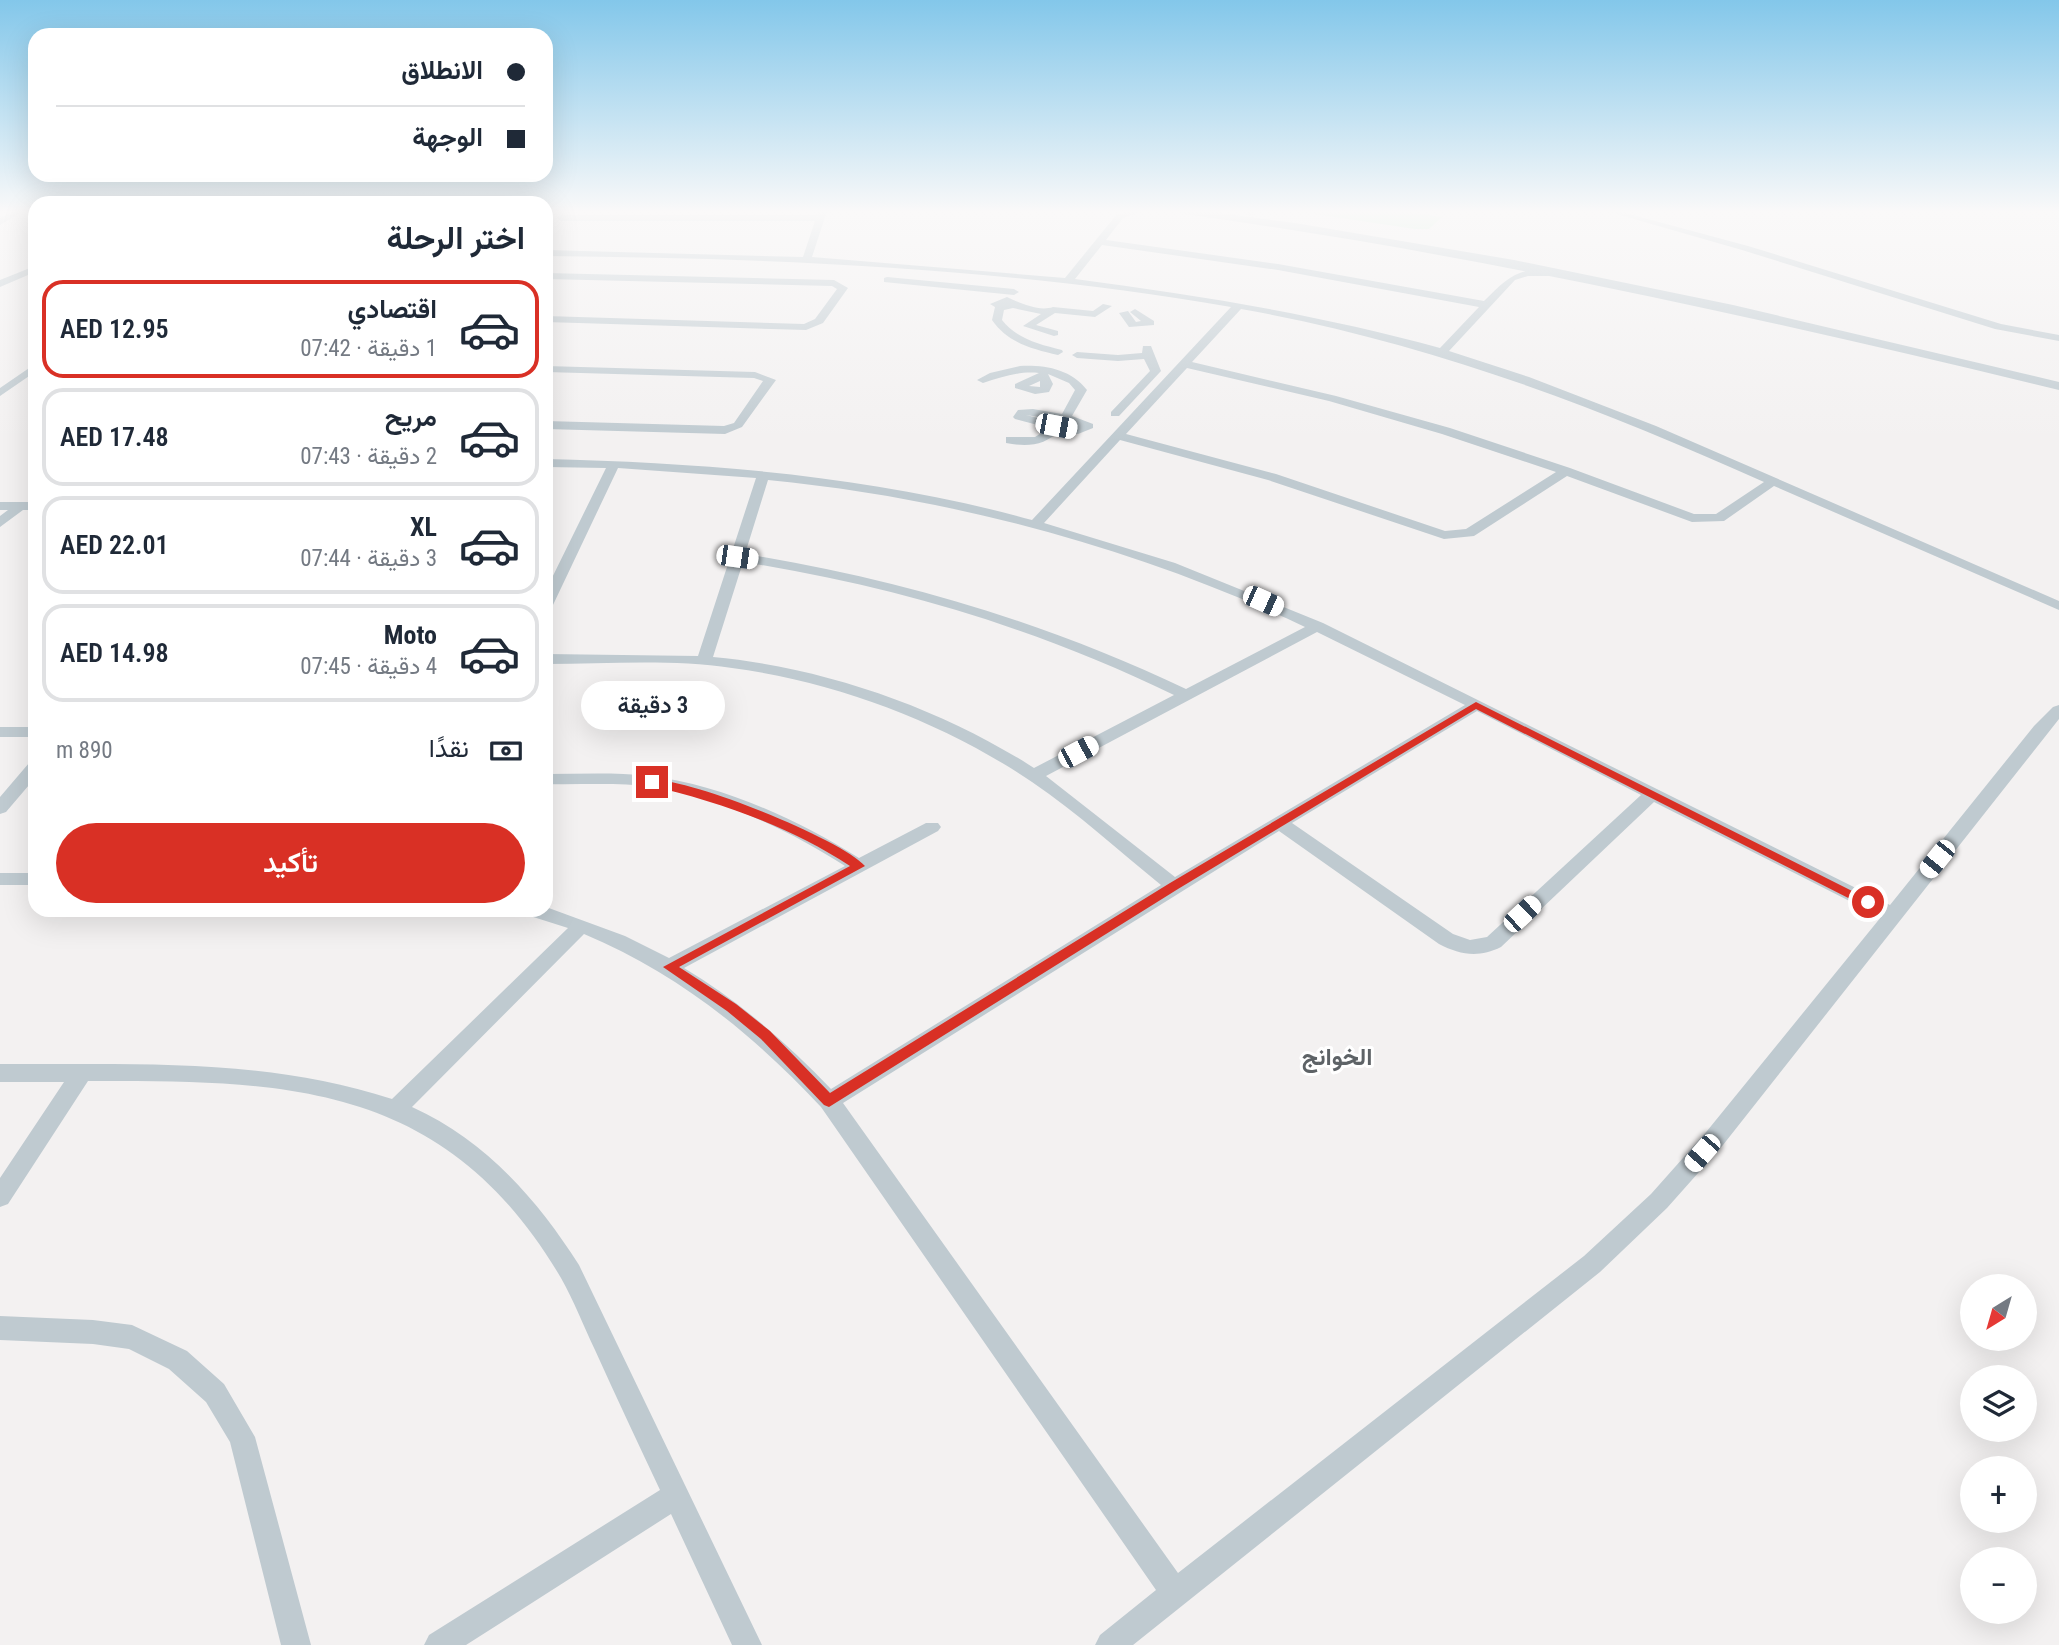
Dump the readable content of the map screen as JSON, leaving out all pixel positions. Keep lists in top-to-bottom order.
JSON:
{
  "districts": ["الخوانج"],
  "north": "bottom left",
  "page": {
    "banner": ["الانطلاق", "الوجهة"],
    "heading": "اختر الرحلة",
    "list": [
      {
        "name": "اقتصادي",
        "note": "1 دقيقة · 07:42",
        "value": "AED 12.95"
      },
      {
        "name": "مريح",
        "note": "2 دقيقة · 07:43",
        "value": "AED 17.48"
      },
      {
        "name": "XL",
        "note": "3 دقيقة · 07:44",
        "value": "AED 22.01"
      },
      {
        "name": "Moto",
        "note": "4 دقيقة · 07:45",
        "value": "AED 14.98"
      }
    ],
    "bubble": "3 دقيقة",
    "pay": ["نقدًا", "890 m"],
    "buttons": "تأكيد",
    "map_buttons": ["+", "−"]
  }
}
